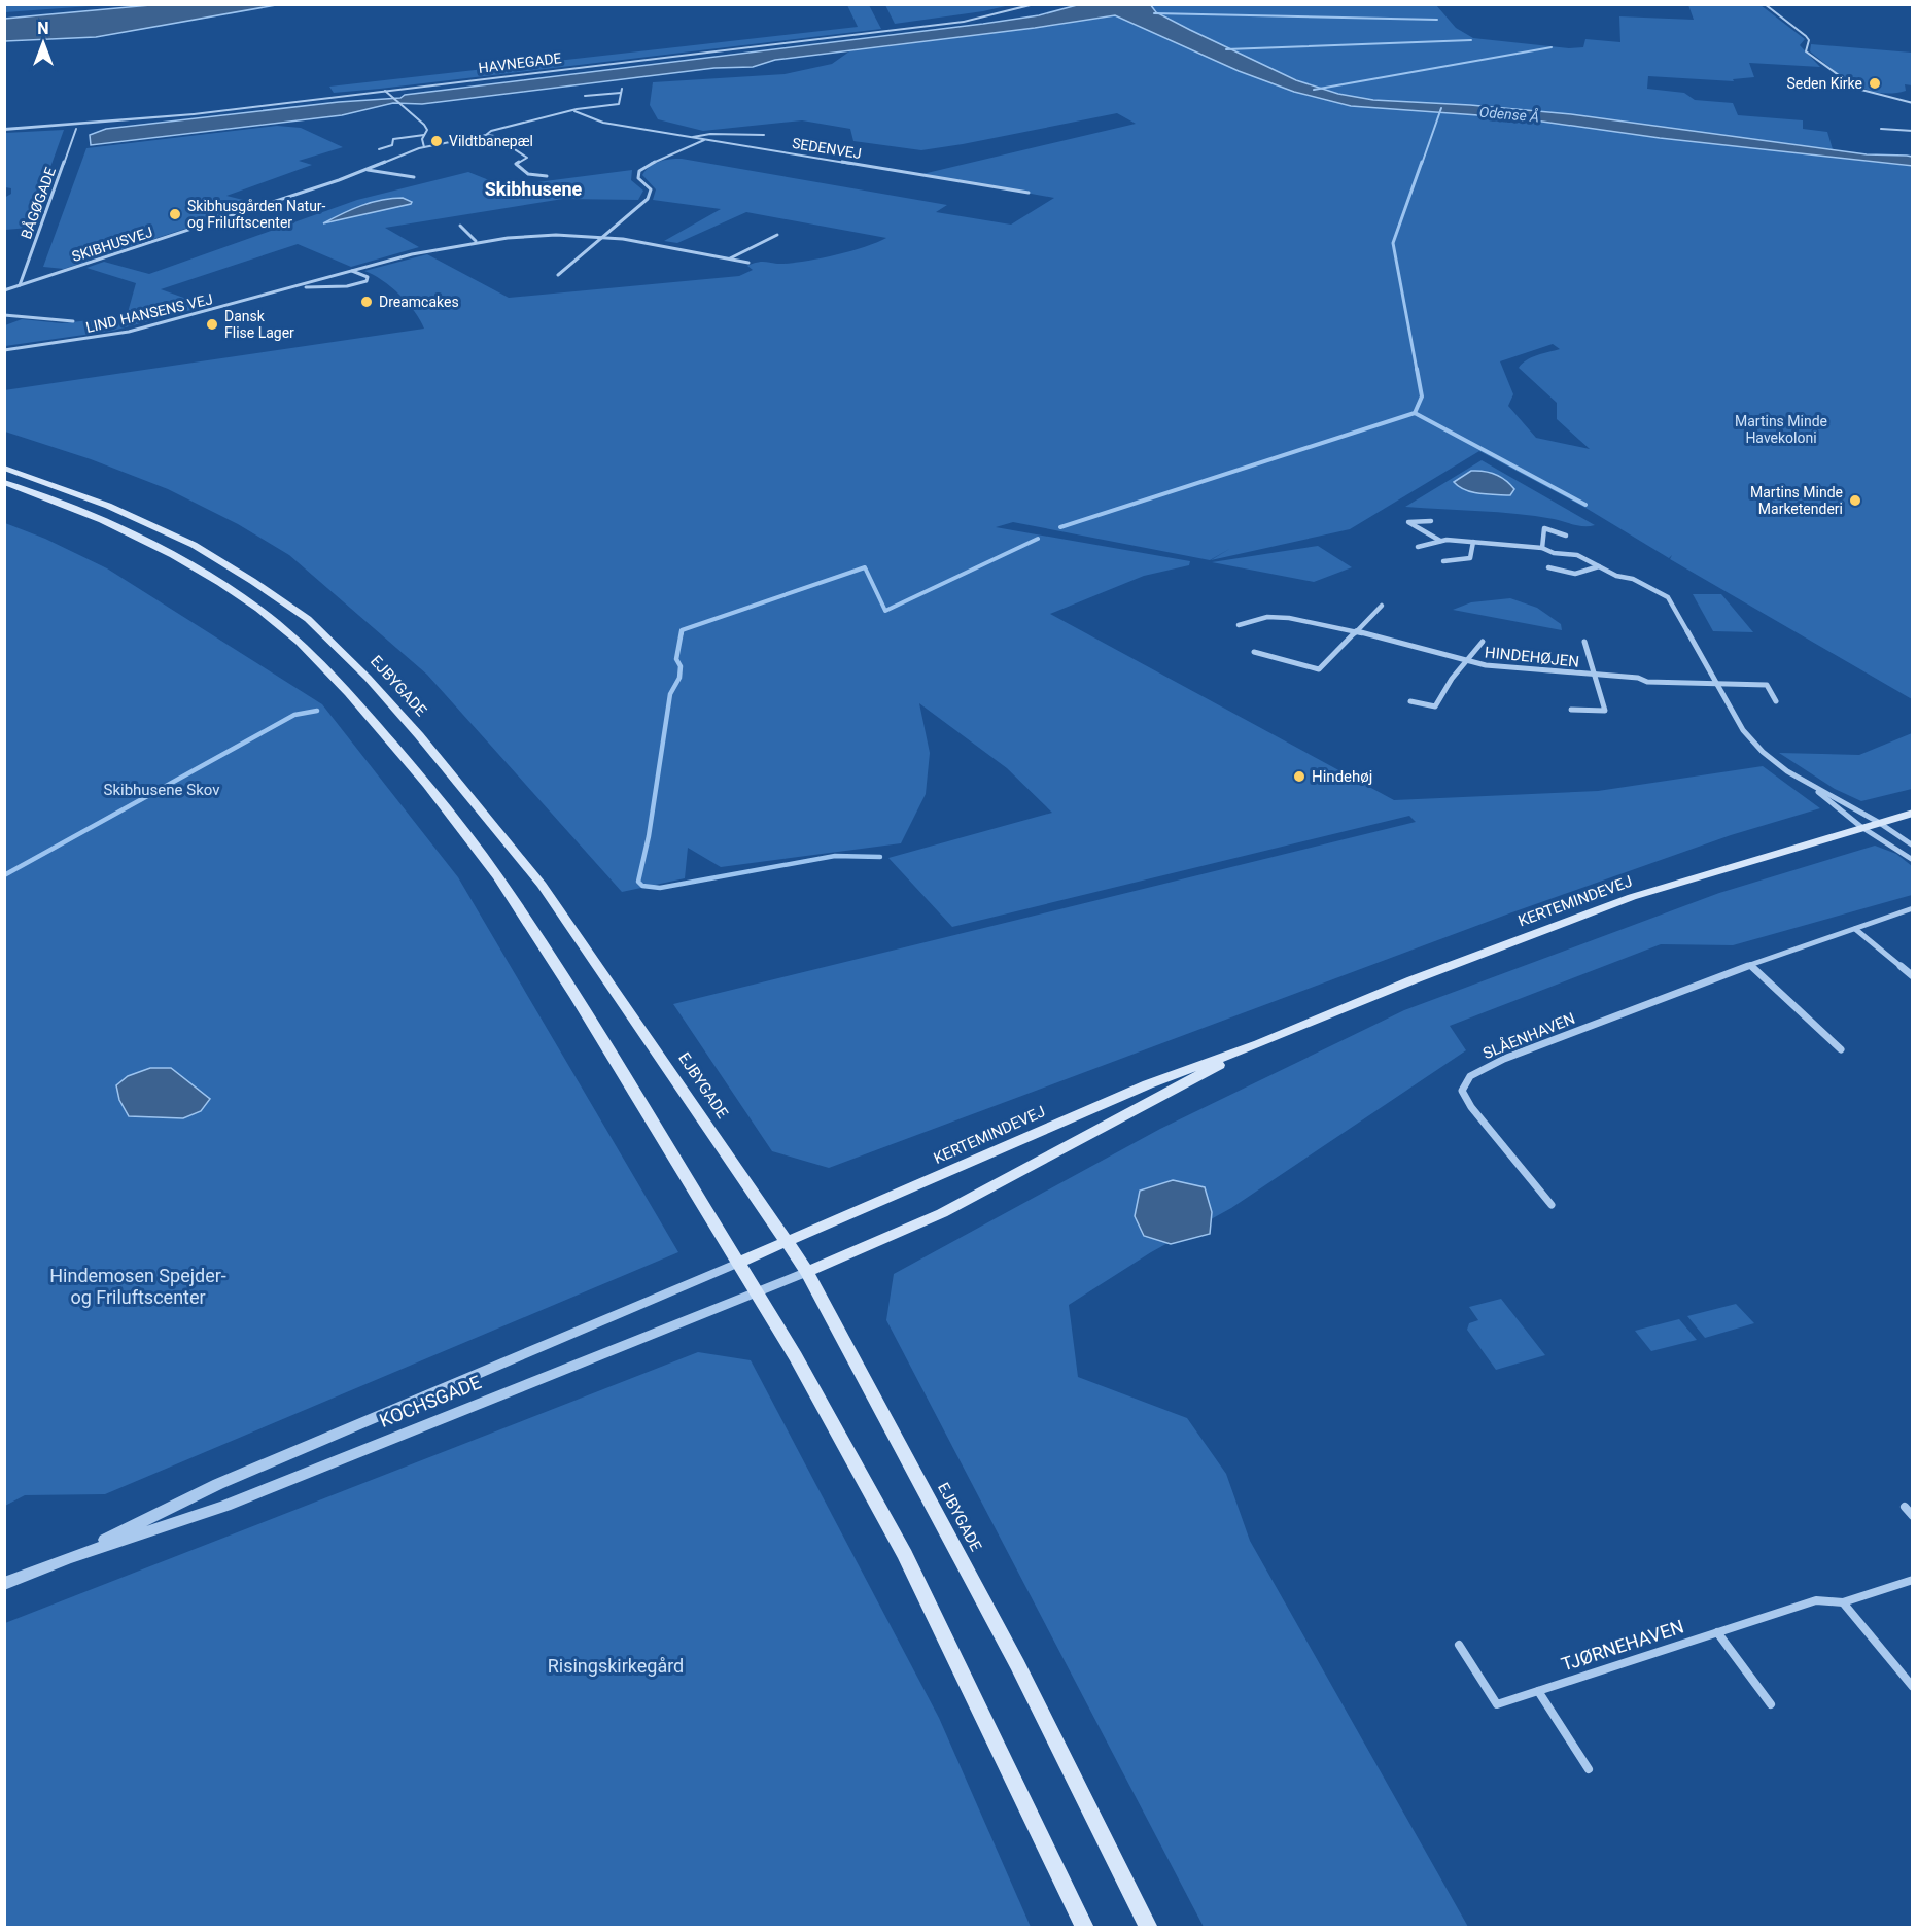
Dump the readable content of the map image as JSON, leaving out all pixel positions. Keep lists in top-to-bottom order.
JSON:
{
  "streets": {
    "main road": ["EJBYGADE", "KERTEMINDEVEJ"],
    "street": [
      "HAVNEGADE",
      "SEDENVEJ",
      "BÅGØGADE",
      "SKIBHUSVEJ",
      "LIND HANSENS VEJ",
      "HINDEHØJEN",
      "SLÅENHAVEN",
      "KOCHSGADE",
      "TJØRNEHAVEN"
    ]
  },
  "crossings": [
    ["BÅGØGADE", "SKIBHUSVEJ"],
    ["EJBYGADE", "KERTEMINDEVEJ"],
    ["EJBYGADE", "KOCHSGADE"],
    ["KERTEMINDEVEJ", "KOCHSGADE"]
  ],
  "districts": ["Skibhusene"],
  "water": ["Odense Å"],
  "parks": [
    "Martins Minde Havekoloni",
    "Skibhusene Skov",
    "Hindemosen Spejder- og Friluftscenter",
    "Risingskirkegård"
  ],
  "places": [
    "Seden Kirke",
    "Vildtbanepæl",
    "Skibhusgården Natur- og Friluftscenter",
    "Dreamcakes",
    "Dansk Flise Lager",
    "Martins Minde Marketenderi",
    "Hindehøj"
  ],
  "north": "top"
}
